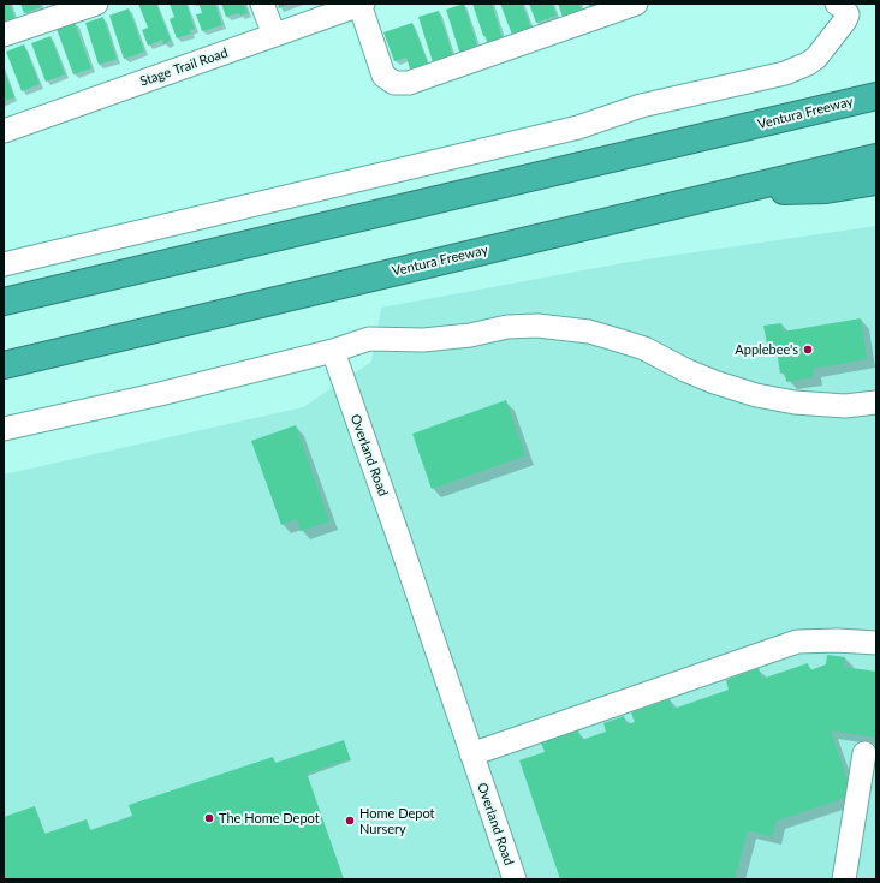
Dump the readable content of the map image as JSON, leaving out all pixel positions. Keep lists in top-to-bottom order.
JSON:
{
  "streets": {
    "highway": ["Ventura Freeway"],
    "street": ["Stage Trail Road", "Overland Road"]
  },
  "places": ["Applebee's", "The Home Depot", "Home Depot Nursery"]
}
